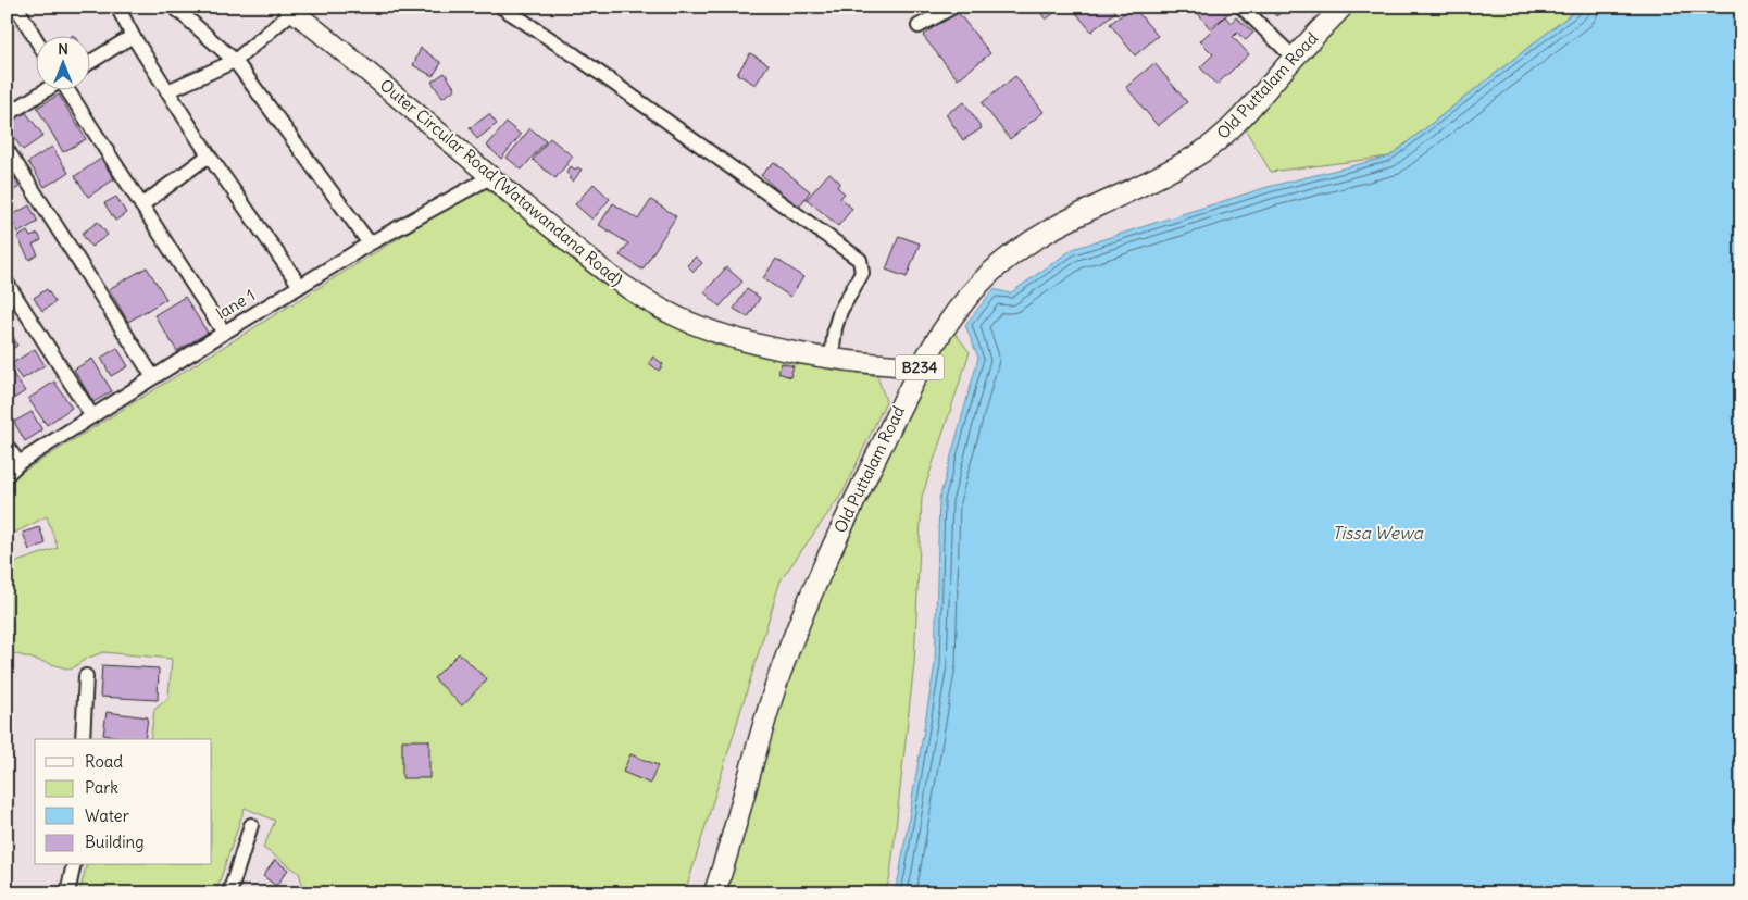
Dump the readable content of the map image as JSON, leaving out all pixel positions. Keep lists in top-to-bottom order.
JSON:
{
  "streets": {
    "main road": ["Old Puttalam Road", "Outer Circular Road (Watawandana Road)", "B234"],
    "street": ["lane 1"]
  },
  "crossings": [
    ["Old Puttalam Road", "Outer Circular Road (Watawandana Road)"],
    ["Outer Circular Road (Watawandana Road)", "lane 1"]
  ],
  "water": ["Tissa Wewa"],
  "legend": [
    "Road",
    "Park",
    "Water",
    "Building"
  ],
  "north": "top"
}
